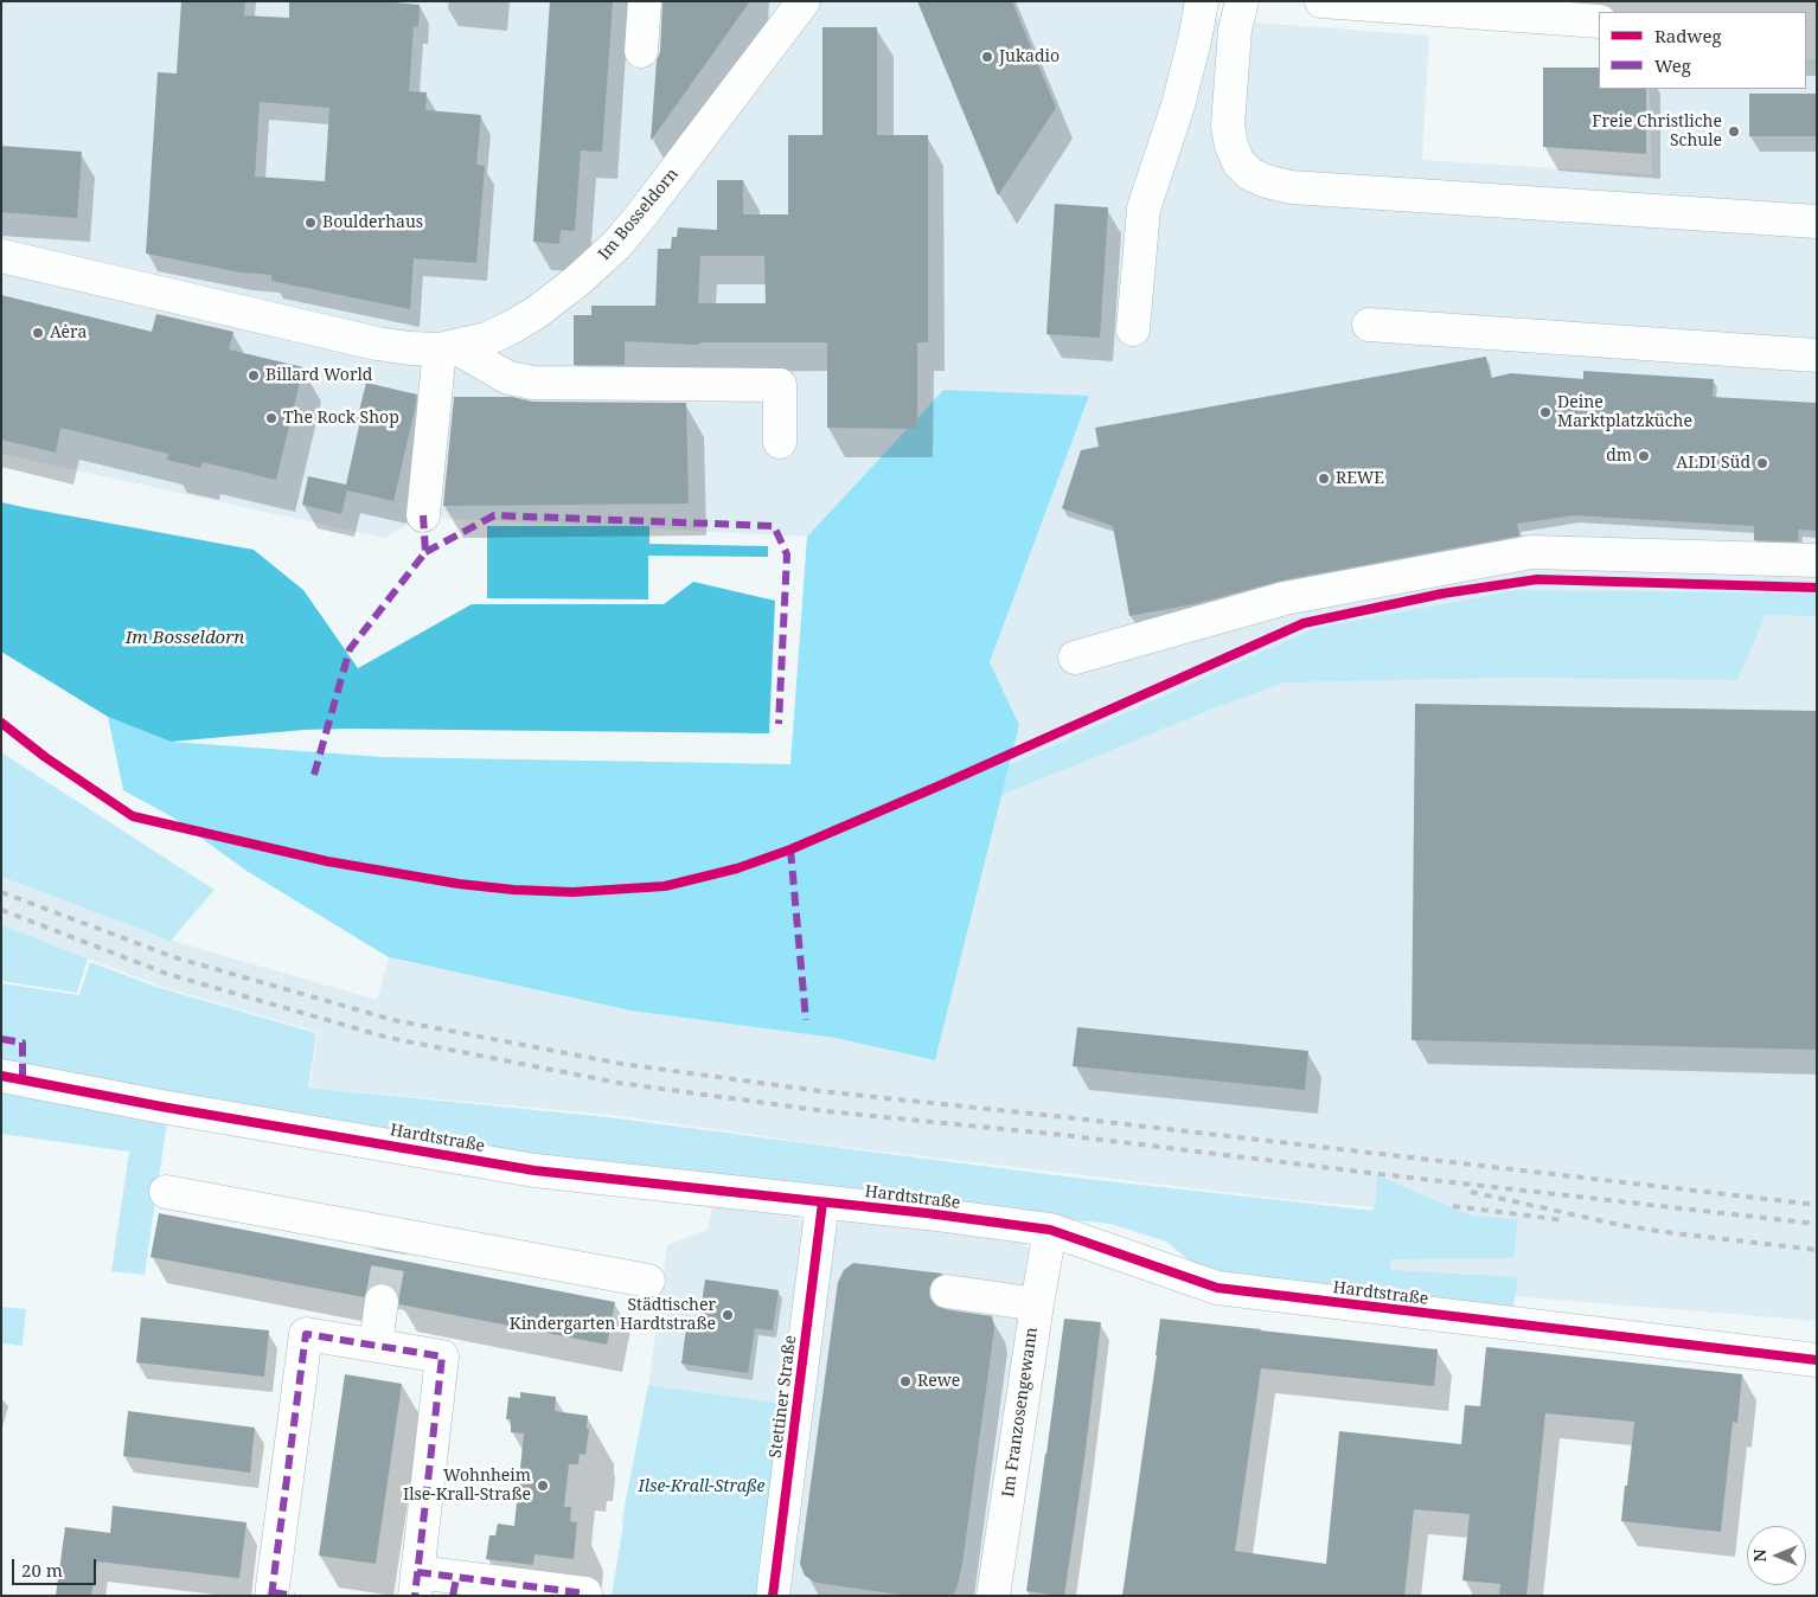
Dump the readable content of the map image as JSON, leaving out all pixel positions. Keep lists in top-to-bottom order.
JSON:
{
  "streets": {
    "street": [
      "Im Bosseldorn",
      "Hardtstraße",
      "Stettiner Straße",
      "Im Franzosengewann"
    ]
  },
  "crossings": [
    ["Hardtstraße", "Stettiner Straße"],
    ["Hardtstraße", "Im Franzosengewann"]
  ],
  "water": ["Im Bosseldorn"],
  "parks": ["Ilse-Krall-Straße"],
  "places": [
    "Jukadio",
    "Freie Christliche Schule",
    "Boulderhaus",
    "Aėra",
    "Billard World",
    "Deine Marktplatzküche",
    "The Rock Shop",
    "dm",
    "ALDI Süd",
    "REWE",
    "Städtischer Kindergarten Hardtstraße",
    "Rewe",
    "Wohnheim Ilse-Krall-Straße"
  ],
  "legend": ["Radweg", "Weg"],
  "scale_bar": "20 m",
  "north": "left"
}
